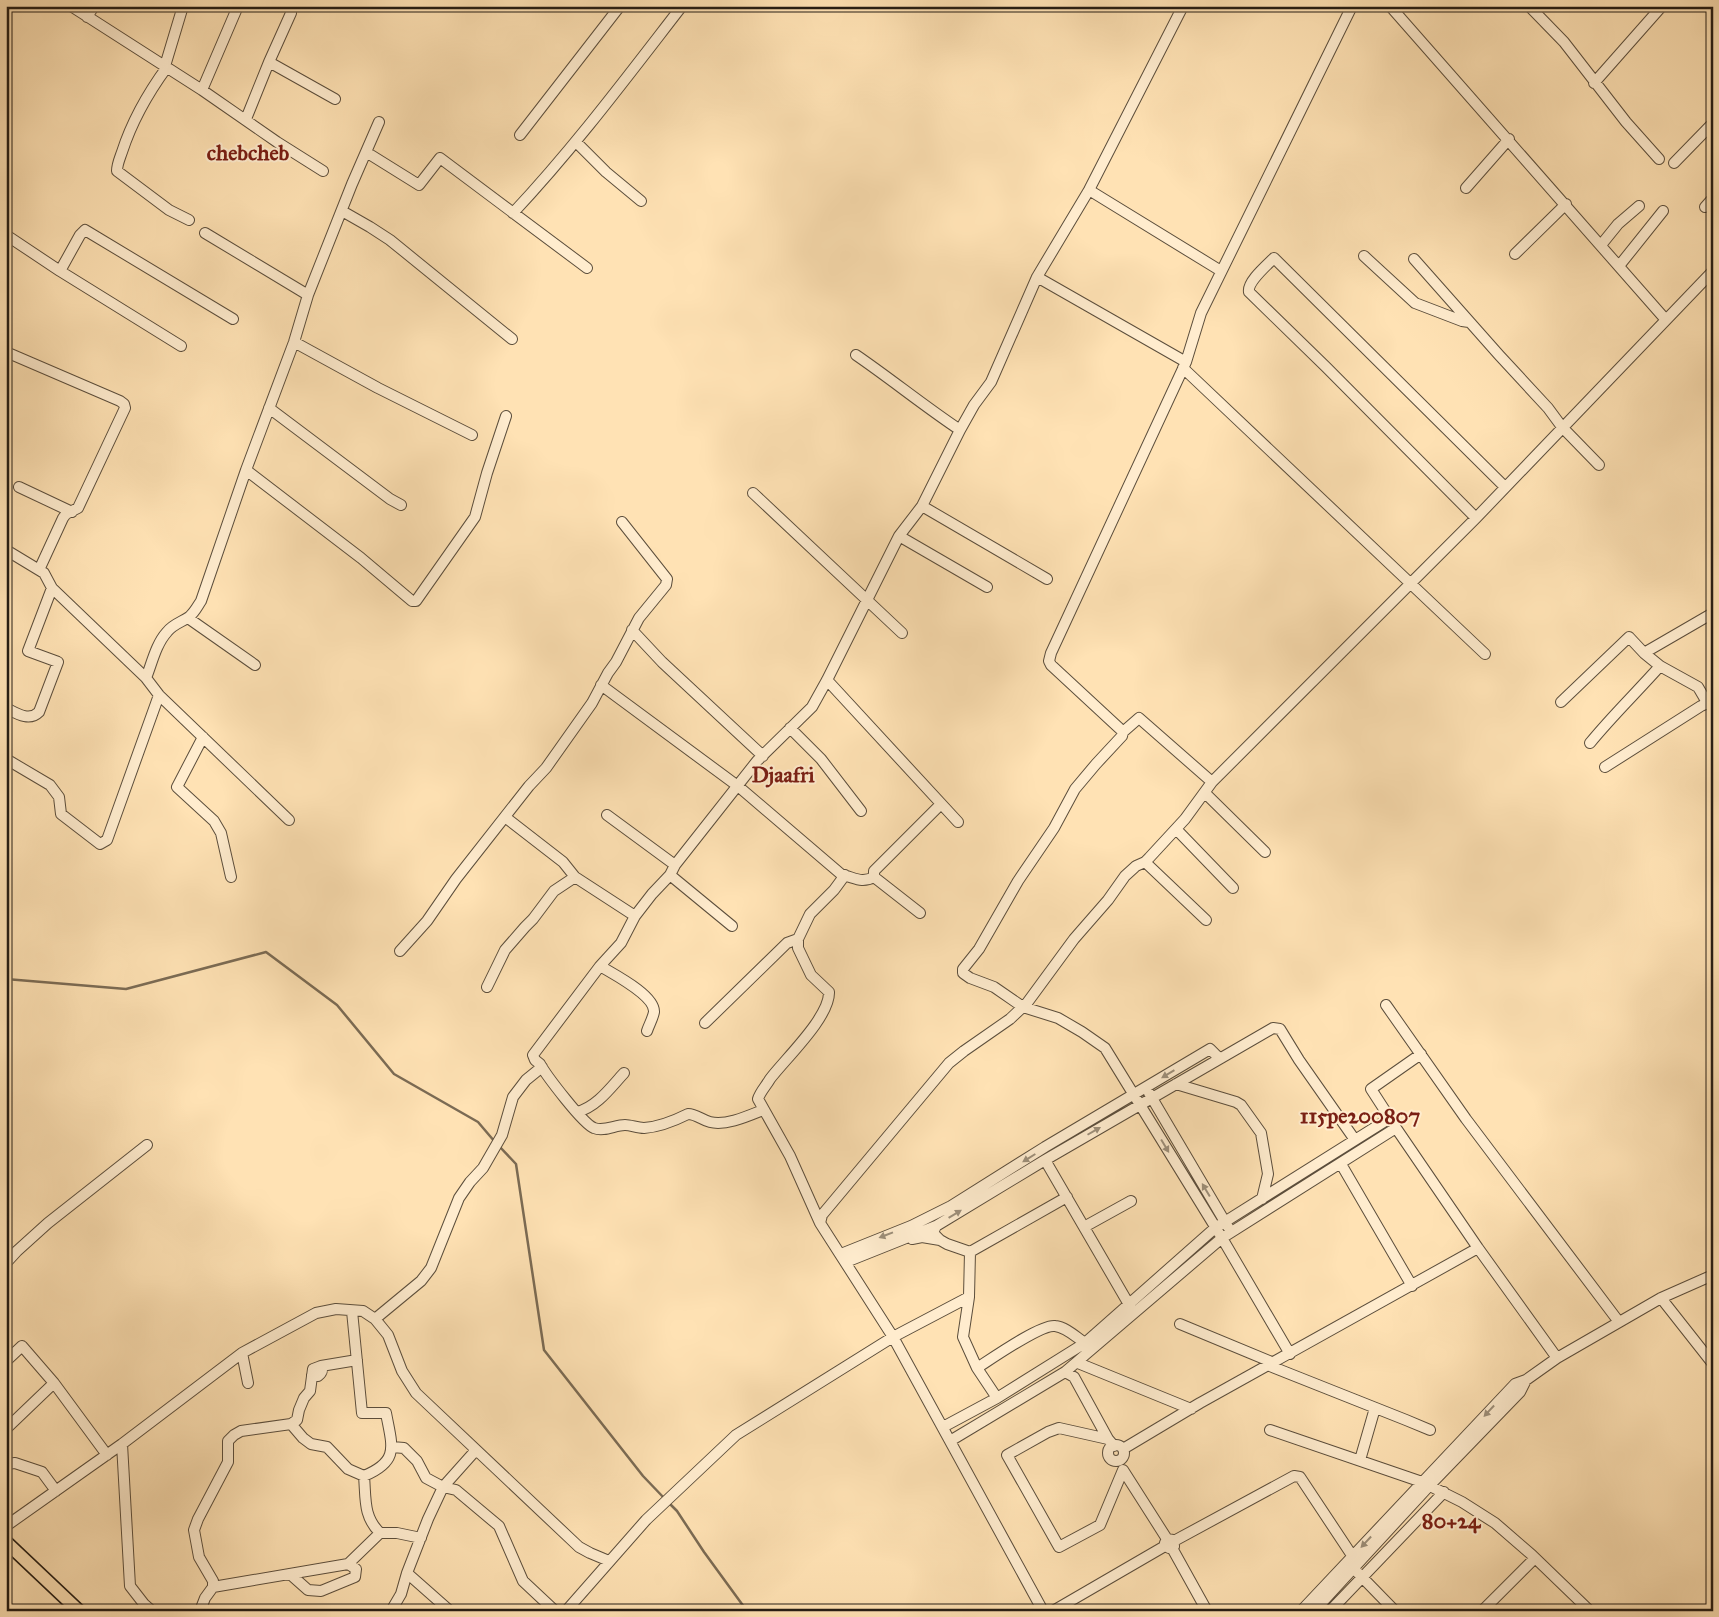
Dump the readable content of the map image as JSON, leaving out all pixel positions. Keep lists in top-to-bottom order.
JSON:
{
  "districts": [
    "chebcheb",
    "Djaafri",
    "115pe200807",
    "80+24"
  ]
}
